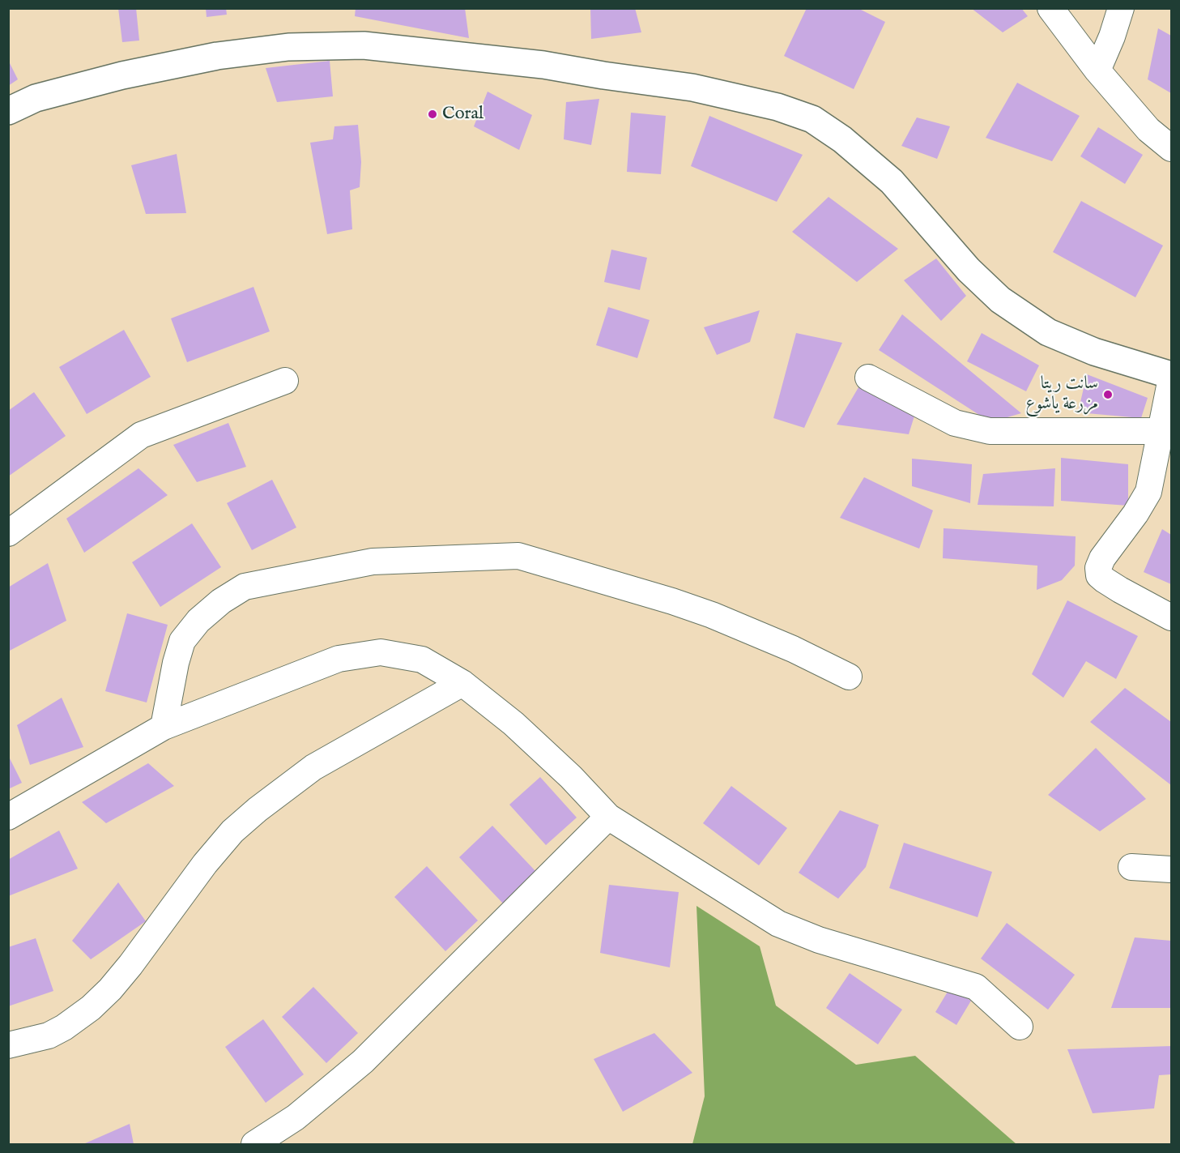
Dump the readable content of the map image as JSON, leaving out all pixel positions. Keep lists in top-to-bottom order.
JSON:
{
  "places": ["Coral", "سانت ريتا مزرعة ياشوع"]
}
